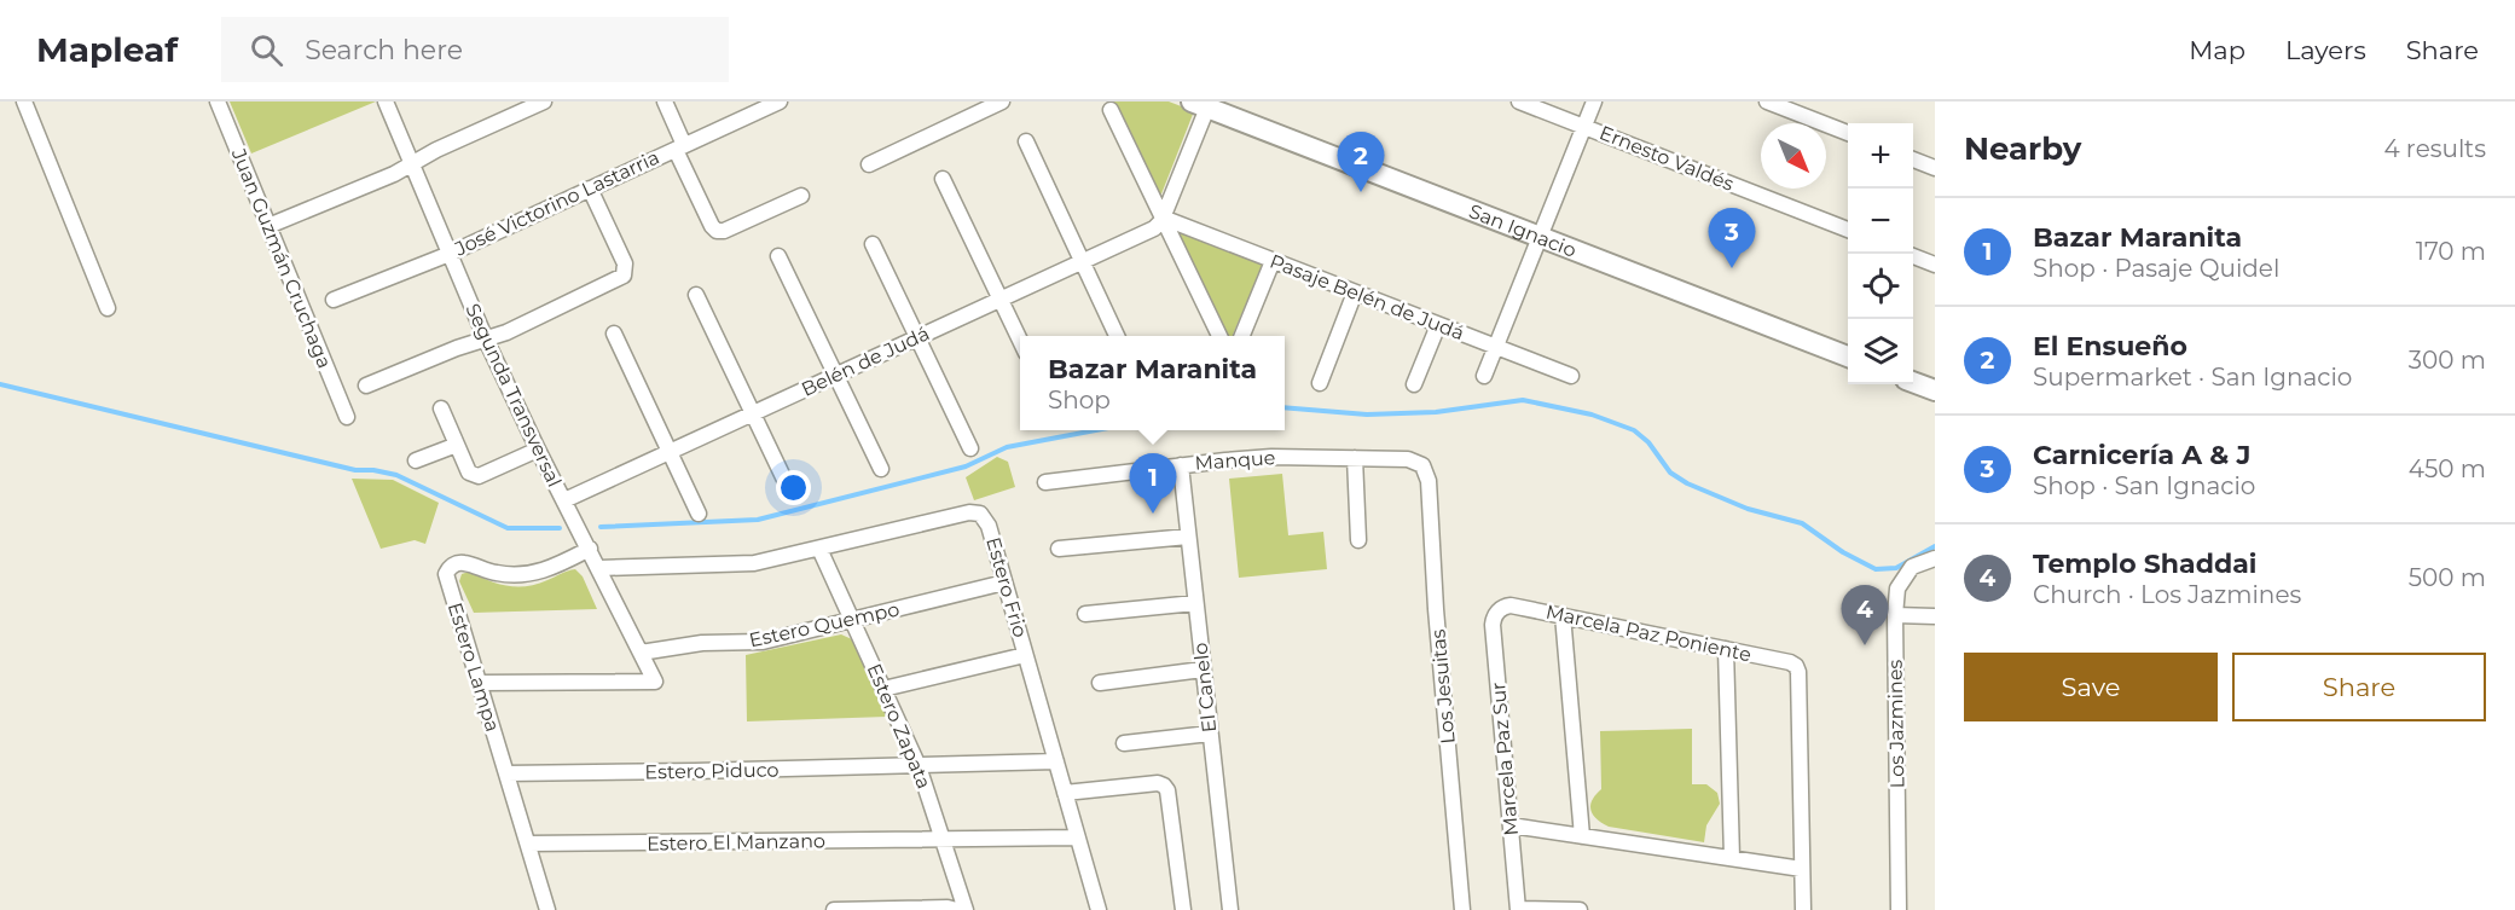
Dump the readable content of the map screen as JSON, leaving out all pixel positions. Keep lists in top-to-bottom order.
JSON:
{
  "streets": {
    "main road": ["San Ignacio"],
    "street": [
      "Ernesto Valdés",
      "José Victorino Lastarria",
      "Juan Guzmán Cruchaga",
      "Pasaje Belén de Judá",
      "Belén de Judá",
      "Segunda Transversal",
      "Manque",
      "Estero Frio",
      "Estero Quempo",
      "Marcela Paz Poniente",
      "Estero Lampa",
      "Los Jesuitas",
      "El Canelo",
      "Los Jazmines",
      "Estero Zapata",
      "Marcela Paz Sur",
      "Estero Piduco",
      "Estero El Manzano"
    ]
  },
  "crossings": [
    ["José Victorino Lastarria", "Segunda Transversal"],
    ["Pasaje Belén de Judá", "Belén de Judá"],
    ["Belén de Judá", "Segunda Transversal"],
    ["Segunda Transversal", "Estero Frio"],
    ["Segunda Transversal", "Estero Quempo"],
    ["Segunda Transversal", "Estero Lampa"],
    ["Manque", "Los Jesuitas"],
    ["Manque", "El Canelo"],
    ["Estero Frio", "Estero Quempo"],
    ["Estero Frio", "Estero Zapata"],
    ["Estero Frio", "Estero Piduco"],
    ["Estero Frio", "Estero El Manzano"],
    ["Estero Quempo", "Estero Zapata"],
    ["Marcela Paz Poniente", "Marcela Paz Sur"],
    ["Estero Lampa", "Estero Piduco"],
    ["Estero Lampa", "Estero El Manzano"],
    ["Estero Zapata", "Estero Piduco"],
    ["Estero Zapata", "Estero El Manzano"]
  ],
  "north": "bottom right",
  "page": {
    "header": "Mapleaf",
    "search": "Search here",
    "nav": ["Map", "Layers", "Share"],
    "heading": ["Nearby", "4 results"],
    "map_buttons": ["+", "−"],
    "pins": [
      "2",
      "3",
      "1",
      "4"
    ],
    "list": [
      {
        "mark": "1",
        "name": "Bazar Maranita",
        "note": "Shop · Pasaje Quidel",
        "value": "170 m"
      },
      {
        "mark": "2",
        "name": "El Ensueño",
        "note": "Supermarket · San Ignacio",
        "value": "300 m"
      },
      {
        "mark": "3",
        "name": "Carnicería A & J",
        "note": "Shop · San Ignacio",
        "value": "450 m"
      },
      {
        "mark": "4",
        "name": "Templo Shaddai",
        "note": "Church · Los Jazmines",
        "value": "500 m"
      }
    ],
    "popup": ["Bazar Maranita", "Shop"],
    "buttons": ["Save", "Share"]
  }
}
